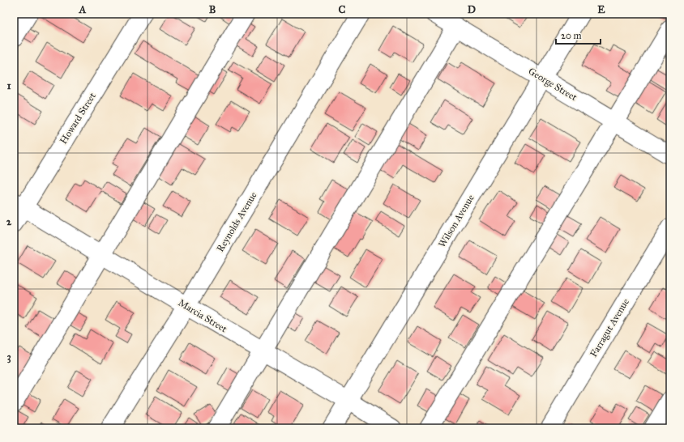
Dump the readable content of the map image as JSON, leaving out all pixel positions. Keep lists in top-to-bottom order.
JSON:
{
  "streets": {
    "street": [
      "George Street",
      "Howard Street",
      "Wilson Avenue",
      "Reynolds Avenue",
      "Marcia Street",
      "Farragut Avenue"
    ]
  },
  "crossings": [
    ["George Street", "Wilson Avenue"],
    ["Howard Street", "Marcia Street"],
    ["Wilson Avenue", "Marcia Street"],
    ["Reynolds Avenue", "Marcia Street"]
  ],
  "scale_bar": "20 m",
  "grid": {
    "columns": [
      "A",
      "B",
      "C",
      "D",
      "E"
    ],
    "rows": ["1", "2", "3"]
  }
}
